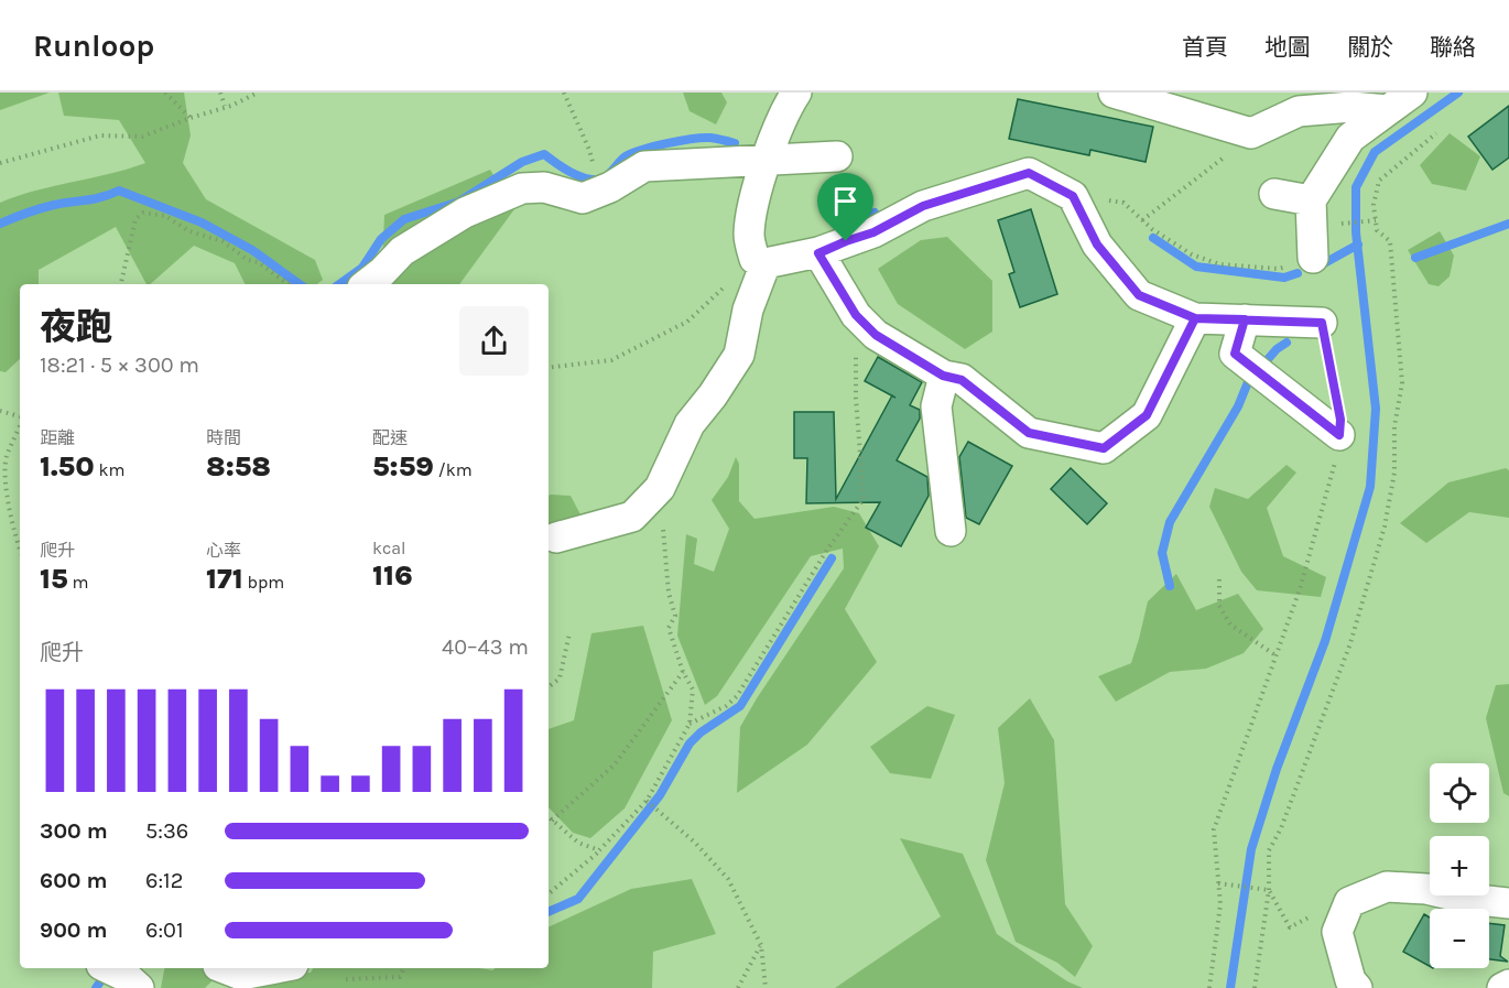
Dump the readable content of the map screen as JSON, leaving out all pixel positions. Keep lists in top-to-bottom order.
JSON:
{
  "page": {
    "header": "Runloop",
    "nav": [
      "首頁",
      "地圖",
      "關於",
      "聯絡"
    ],
    "heading": ["夜跑", "18:21 · 5 × 300 m"],
    "stats": [
      ["距離", "1.50 km"],
      ["時間", "8:58"],
      ["配速", "5:59 /km"],
      ["爬升", "15 m"],
      ["心率", "171 bpm"],
      ["kcal", "116"]
    ],
    "chart": ["爬升", "40–43 m"],
    "map_buttons": ["+", "−"],
    "list": [
      {
        "name": "300 m",
        "note": "5:36"
      },
      {
        "name": "600 m",
        "note": "6:12"
      },
      {
        "name": "900 m",
        "note": "6:01"
      }
    ]
  }
}
